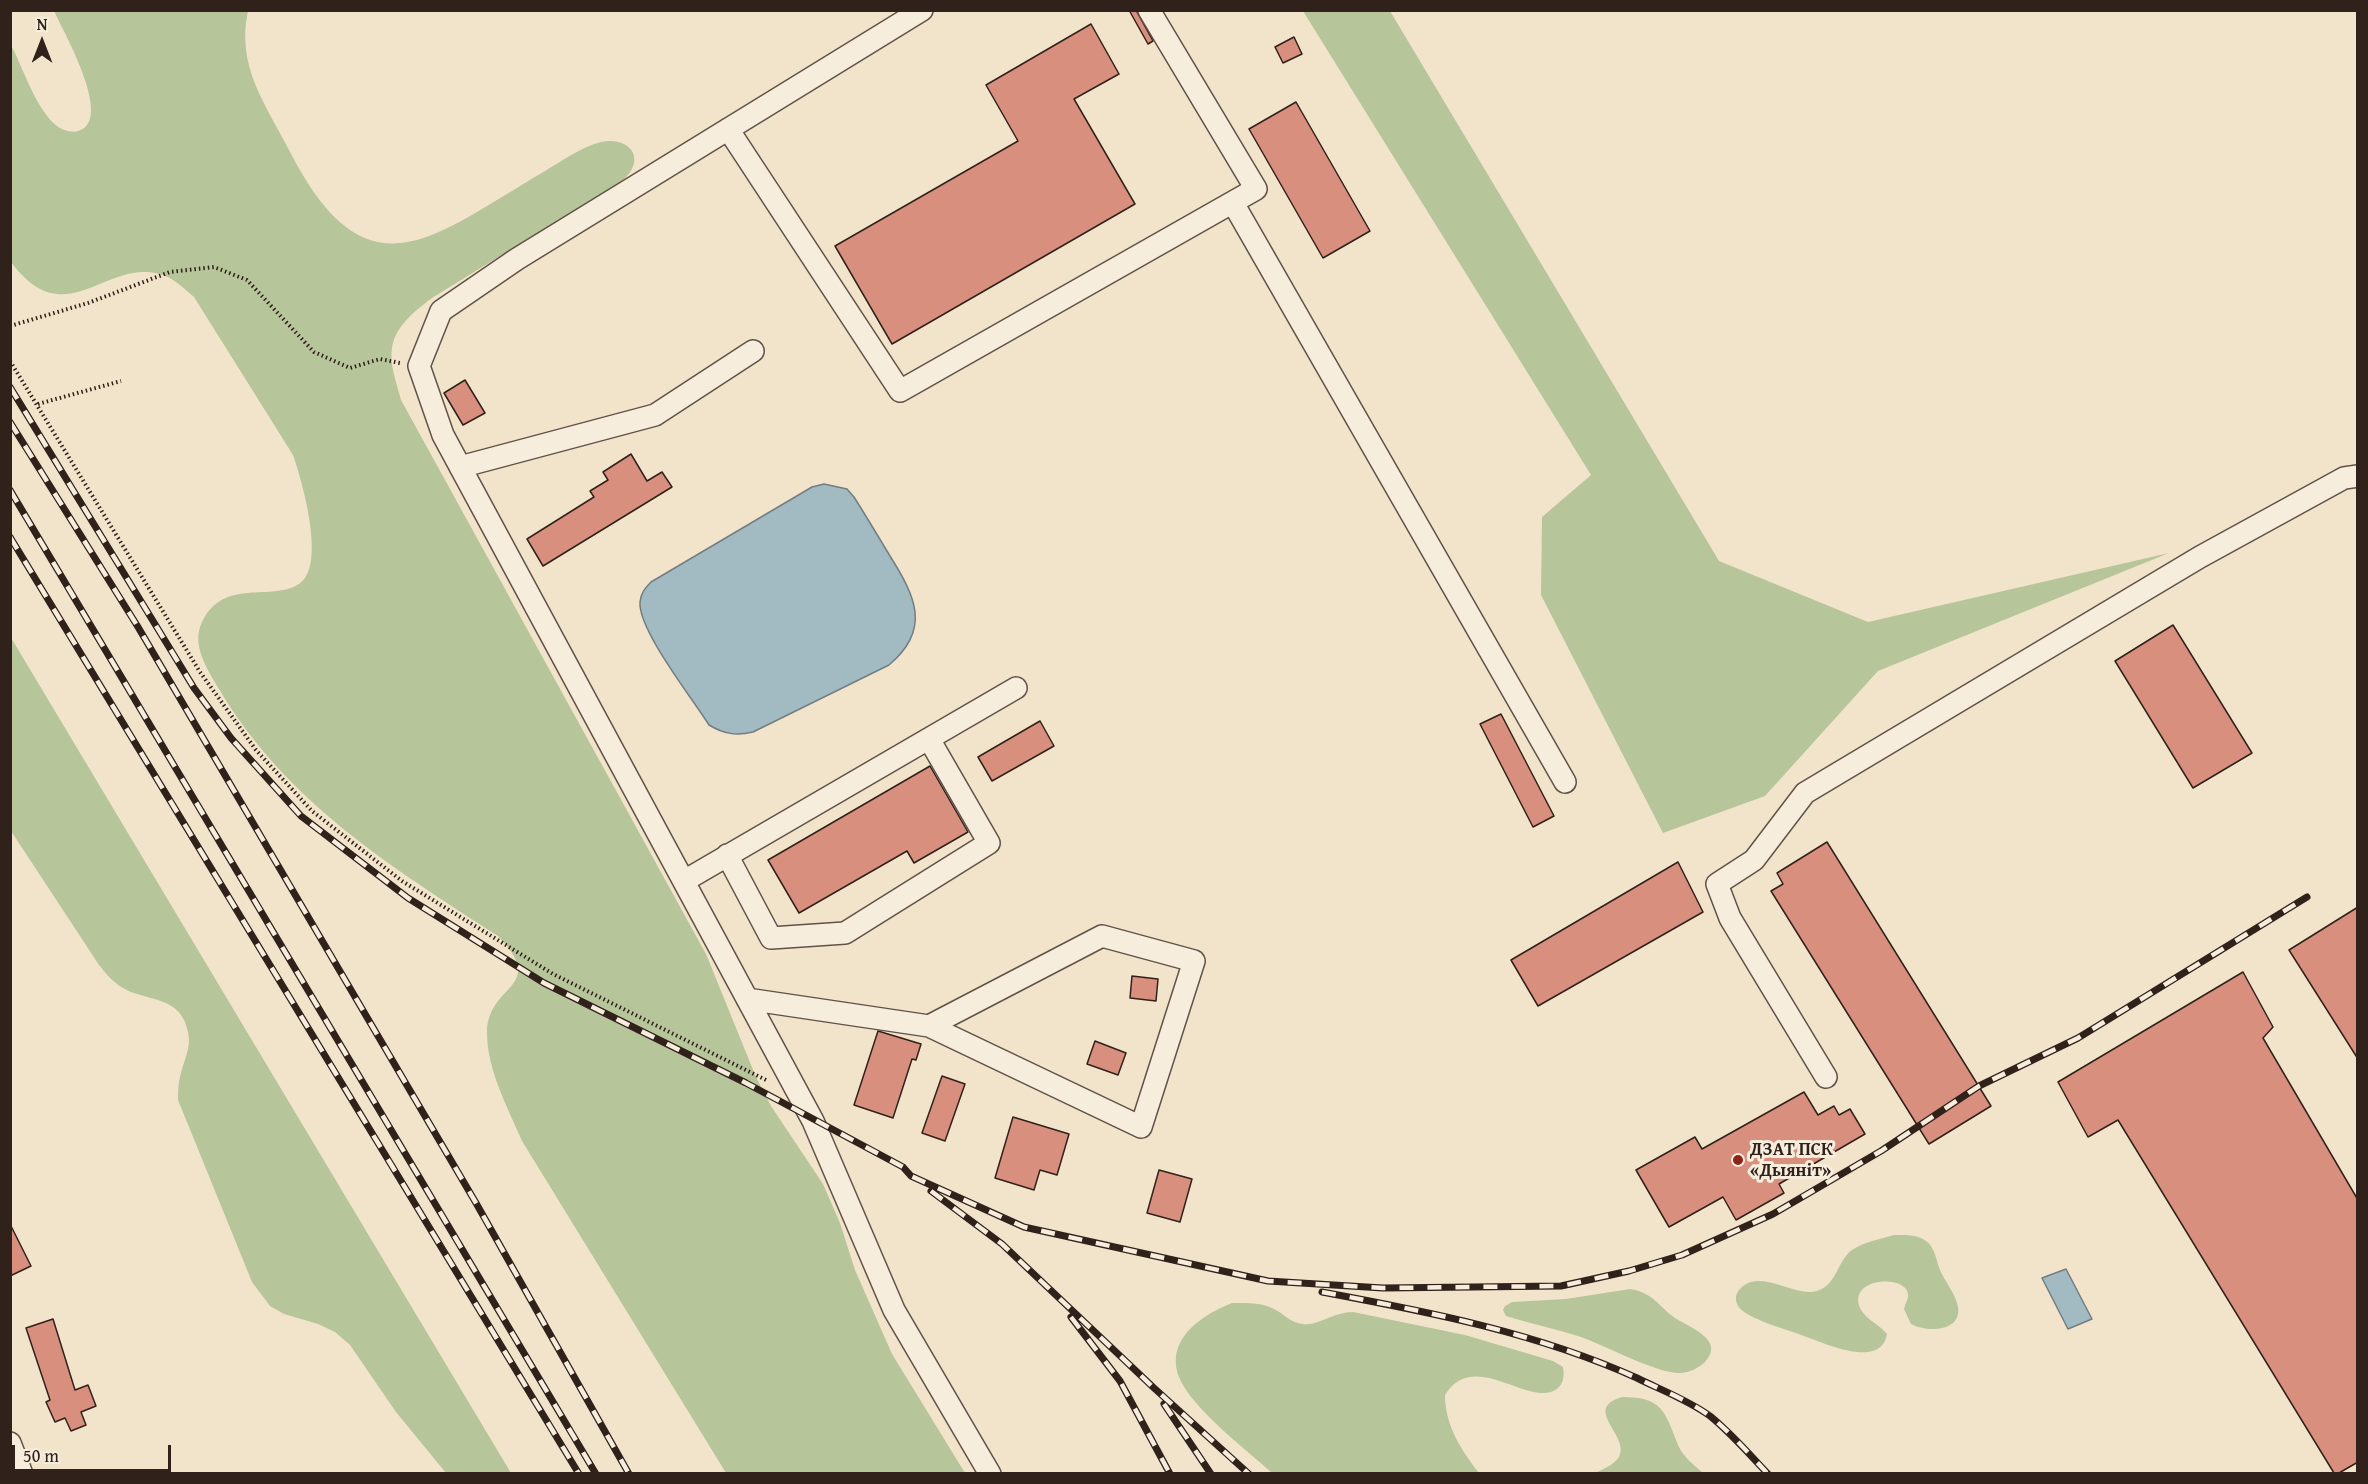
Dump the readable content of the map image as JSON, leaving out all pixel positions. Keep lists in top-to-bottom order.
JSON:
{
  "places": ["ДЗАТ ПСК «Дыяніт»"],
  "scale_bar": "50 m",
  "north": "top"
}
